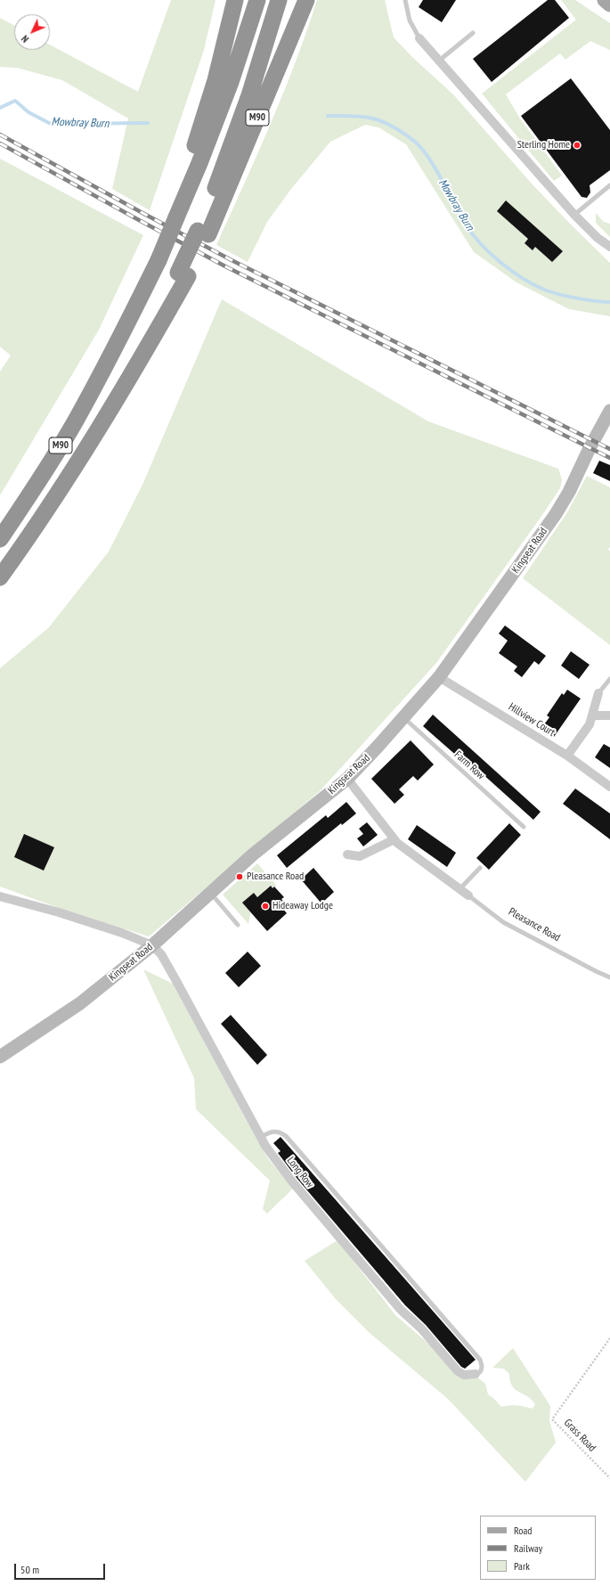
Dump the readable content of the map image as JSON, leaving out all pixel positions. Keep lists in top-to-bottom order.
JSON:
{
  "streets": {
    "highway": ["M90"],
    "street": [
      "Kingseat Road",
      "Hillview Court",
      "Pleasance Road",
      "Long Row"
    ],
    "lane": ["Farm Row"],
    "path": ["Grass Road"]
  },
  "crossings": [
    ["Kingseat Road", "Hillview Court"],
    ["Kingseat Road", "Farm Row"],
    ["Kingseat Road", "Pleasance Road"],
    ["Kingseat Road", "Long Row"]
  ],
  "water": ["Mowbray Burn"],
  "places": ["Sterling Home", "Pleasance Road", "Hideaway Lodge"],
  "legend": ["Road", "Railway", "Park"],
  "scale_bar": "50 m",
  "north": "bottom left"
}
